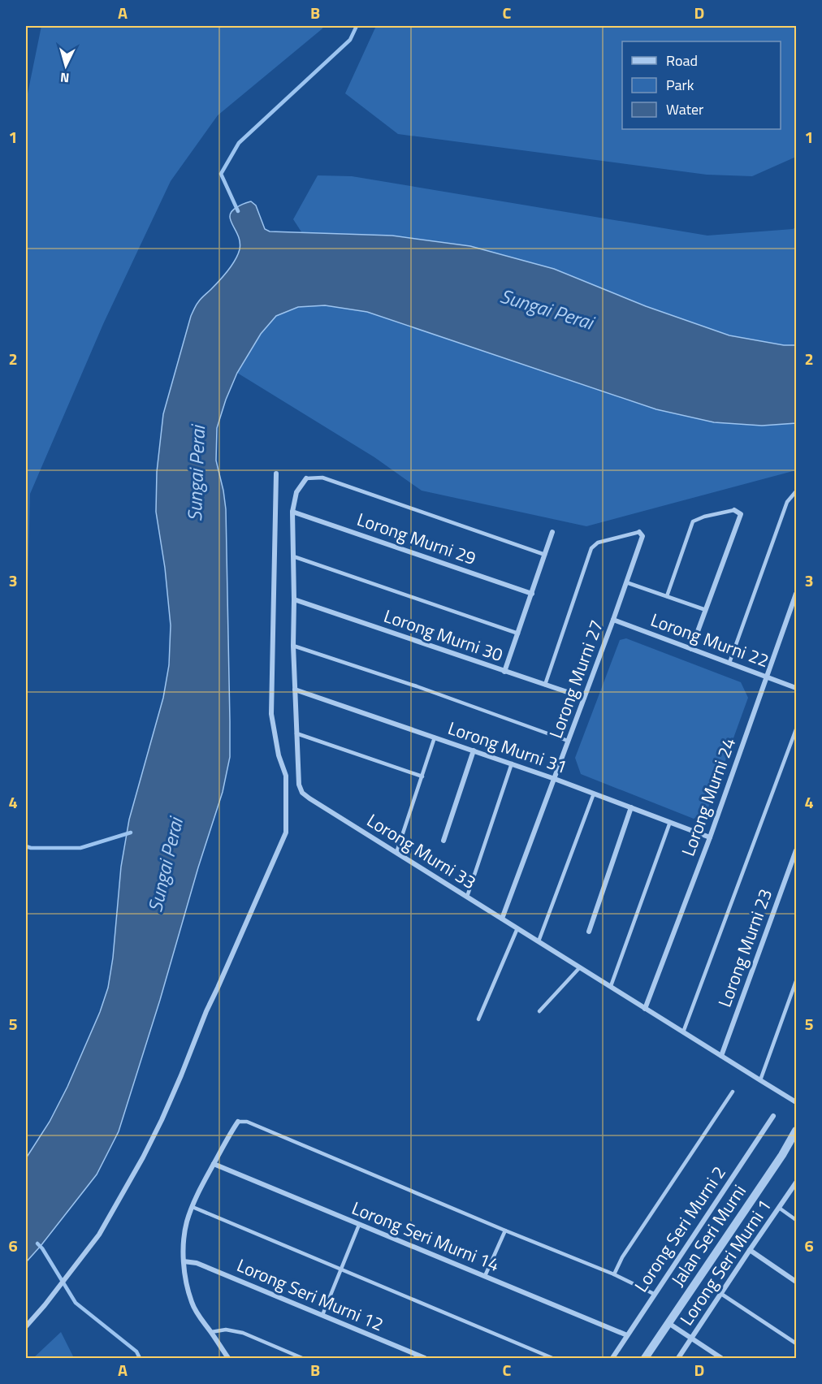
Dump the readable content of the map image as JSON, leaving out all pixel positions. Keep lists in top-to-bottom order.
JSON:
{
  "streets": {
    "street": [
      "Lorong Murni 29",
      "Lorong Murni 30",
      "Lorong Murni 22",
      "Lorong Murni 27",
      "Lorong Murni 31",
      "Lorong Murni 24",
      "Lorong Murni 33",
      "Lorong Murni 23",
      "Lorong Seri Murni 2",
      "Jalan Seri Murni",
      "Lorong Seri Murni 14",
      "Lorong Seri Murni 1",
      "Lorong Seri Murni 12"
    ]
  },
  "crossings": [
    ["Lorong Murni 29", "Lorong Murni 33"],
    ["Lorong Murni 30", "Lorong Murni 27"],
    ["Lorong Murni 30", "Lorong Murni 33"],
    ["Lorong Murni 22", "Lorong Murni 27"],
    ["Lorong Murni 22", "Lorong Murni 24"],
    ["Lorong Murni 27", "Lorong Murni 31"],
    ["Lorong Murni 27", "Lorong Murni 33"],
    ["Lorong Murni 31", "Lorong Murni 24"],
    ["Lorong Murni 31", "Lorong Murni 33"],
    ["Lorong Murni 24", "Lorong Murni 33"],
    ["Lorong Murni 33", "Lorong Murni 23"],
    ["Lorong Seri Murni 2", "Lorong Seri Murni 14"]
  ],
  "water": ["Sungai Perai"],
  "legend": ["Road", "Park", "Water"],
  "north": "bottom",
  "grid": {
    "columns": [
      "A",
      "B",
      "C",
      "D"
    ],
    "rows": [
      "1",
      "2",
      "3",
      "4",
      "5",
      "6"
    ]
  }
}
